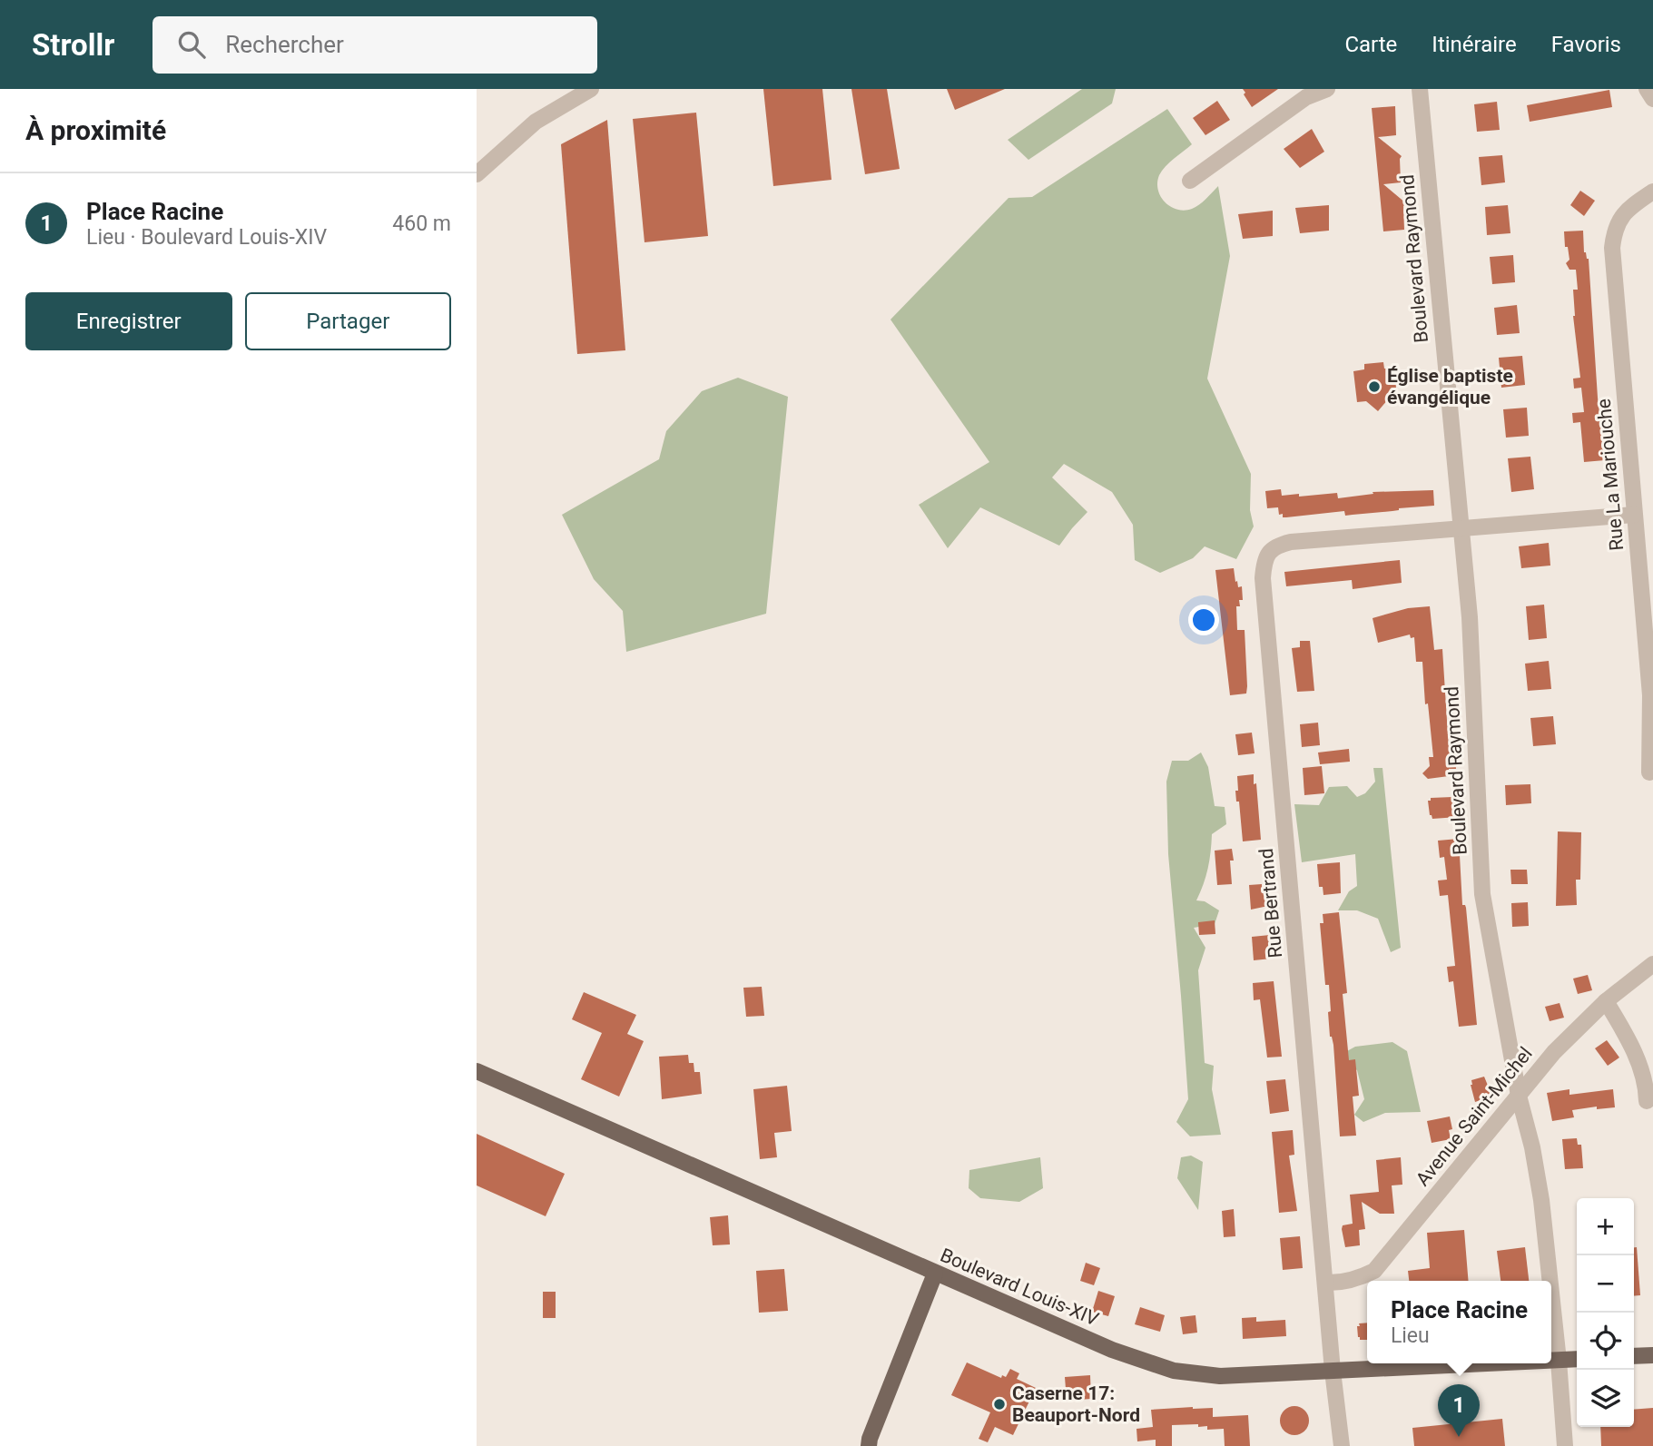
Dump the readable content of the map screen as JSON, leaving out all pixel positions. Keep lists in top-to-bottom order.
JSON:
{
  "streets": {
    "main road": ["Boulevard Louis-XIV"],
    "street": [
      "Boulevard Raymond",
      "Rue La Mariouche",
      "Rue Bertrand",
      "Avenue Saint-Michel"
    ]
  },
  "crossings": [
    ["Boulevard Raymond", "Rue Bertrand"],
    ["Boulevard Raymond", "Avenue Saint-Michel"],
    ["Boulevard Raymond", "Boulevard Louis-XIV"],
    ["Rue La Mariouche", "Rue Bertrand"],
    ["Rue Bertrand", "Avenue Saint-Michel"],
    ["Rue Bertrand", "Boulevard Louis-XIV"]
  ],
  "places": ["Église baptiste évangélique", "Caserne 17: Beauport-Nord"],
  "page": {
    "header": "Strollr",
    "search": "Rechercher",
    "nav": ["Carte", "Itinéraire", "Favoris"],
    "heading": "À proximité",
    "list": [
      {
        "mark": "1",
        "name": "Place Racine",
        "note": "Lieu · Boulevard Louis-XIV",
        "value": "460 m"
      }
    ],
    "buttons": ["Enregistrer", "Partager"],
    "map_buttons": ["+", "−"],
    "popup": ["Place Racine", "Lieu"],
    "pins": "1"
  }
}
